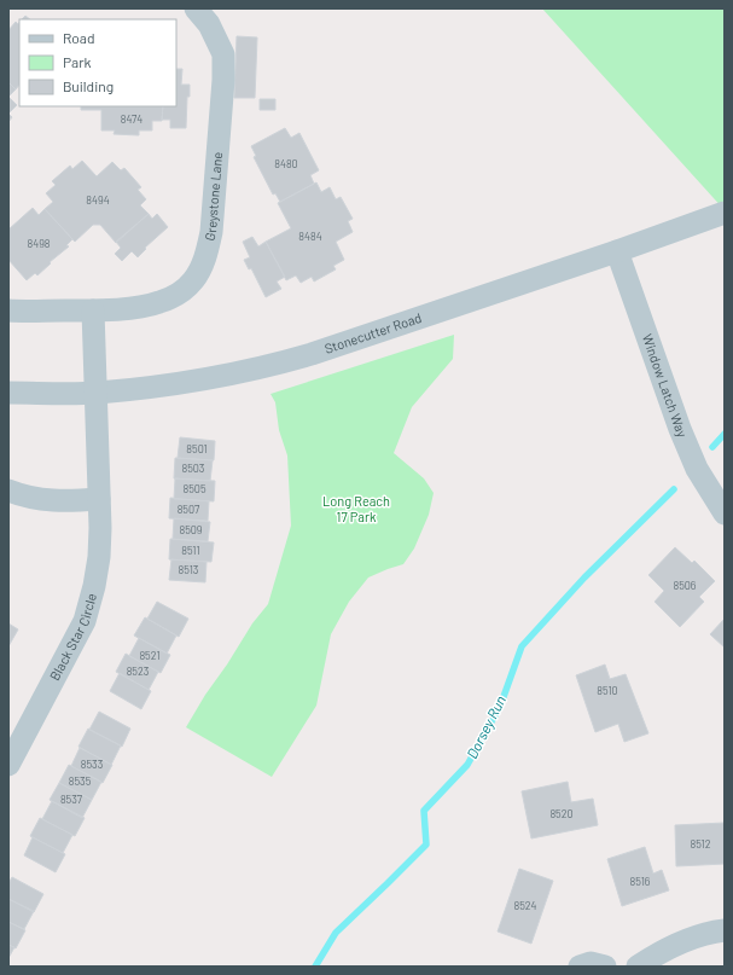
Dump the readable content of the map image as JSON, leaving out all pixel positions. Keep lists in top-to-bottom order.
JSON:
{
  "streets": {
    "street": [
      "Greystone Lane",
      "Stonecutter Road",
      "Window Latch Way",
      "Black Star Circle"
    ]
  },
  "crossings": [
    ["Stonecutter Road", "Window Latch Way"],
    ["Stonecutter Road", "Black Star Circle"]
  ],
  "water": ["Dorsey Run"],
  "parks": ["Long Reach 17 Park"],
  "house_numbers": [
    "8474",
    "8480",
    "8494",
    "8484",
    "8498",
    "8501",
    "8503",
    "8505",
    "8507",
    "8509",
    "8511",
    "8513",
    "8506",
    "8521",
    "8523",
    "8510",
    "8533",
    "8535",
    "8537",
    "8520",
    "8512",
    "8516",
    "8524"
  ],
  "legend": ["Road", "Park", "Building"]
}
